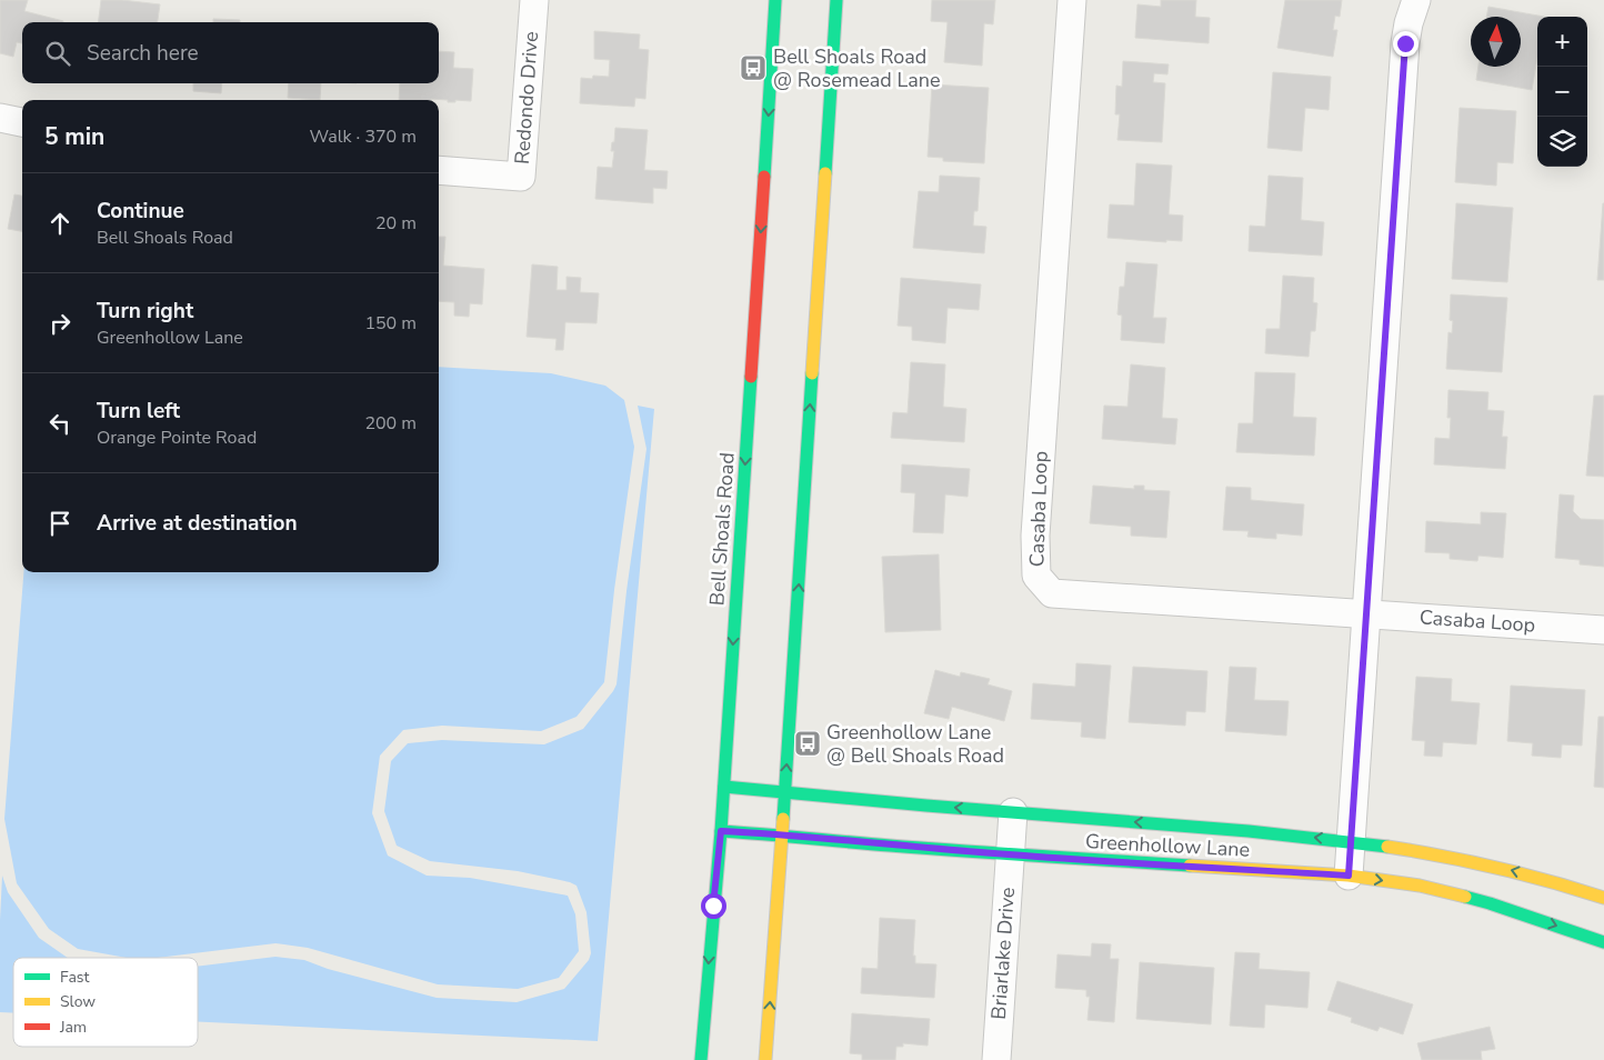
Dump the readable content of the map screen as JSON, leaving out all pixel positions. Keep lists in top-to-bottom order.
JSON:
{
  "streets": {
    "main road": ["Bell Shoals Road", "Greenhollow Lane"],
    "street": ["Redondo Drive", "Casaba Loop", "Briarlake Drive"]
  },
  "crossings": [
    ["Bell Shoals Road", "Greenhollow Lane"],
    ["Greenhollow Lane", "Briarlake Drive"]
  ],
  "places": {
    "bus stop": ["Bell Shoals Road @ Rosemead Lane", "Greenhollow Lane @ Bell Shoals Road"]
  },
  "legend": ["Fast", "Slow", "Jam"],
  "north": "top",
  "page": {
    "map_buttons": ["+", "−"],
    "search": "Search here",
    "heading": ["5 min", "Walk · 370 m"],
    "list": [
      ["Continue", "Bell Shoals Road", "20 m"],
      ["Turn right", "Greenhollow Lane", "150 m"],
      ["Turn left", "Orange Pointe Road", "200 m"],
      "Arrive at destination"
    ]
  }
}
